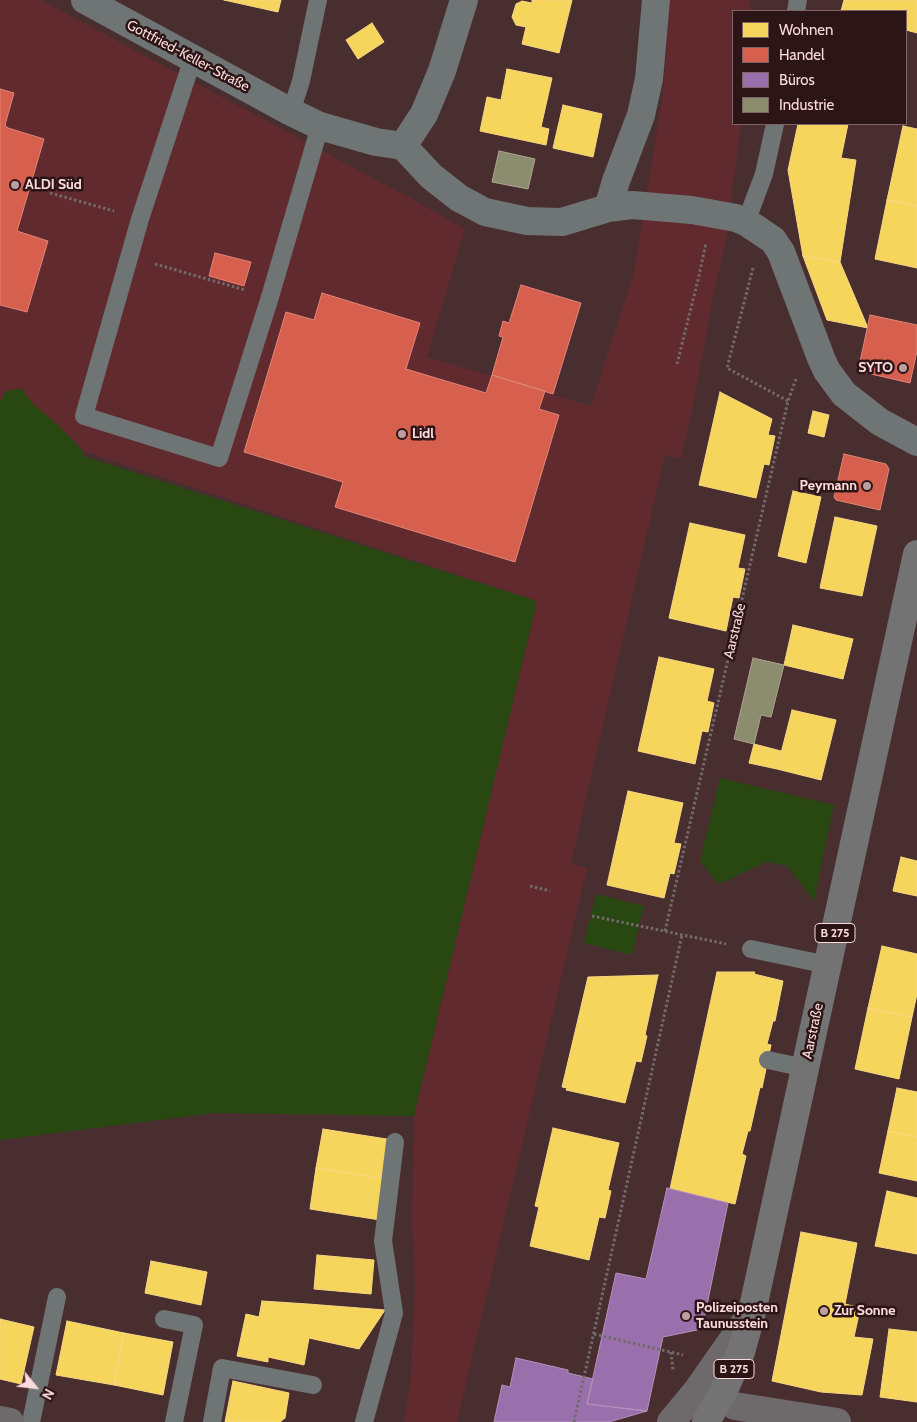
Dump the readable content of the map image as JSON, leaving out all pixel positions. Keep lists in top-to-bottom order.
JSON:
{
  "streets": {
    "main road": ["Aarstraße", "B 275"],
    "street": ["Gottfried-Keller-Straße"]
  },
  "places": [
    "ALDI Süd",
    "SYTO",
    "Lidl",
    "Peymann",
    "Zur Sonne",
    "Polizeiposten Taunusstein"
  ],
  "legend": [
    "Wohnen",
    "Handel",
    "Büros",
    "Industrie"
  ],
  "north": "bottom right"
}
